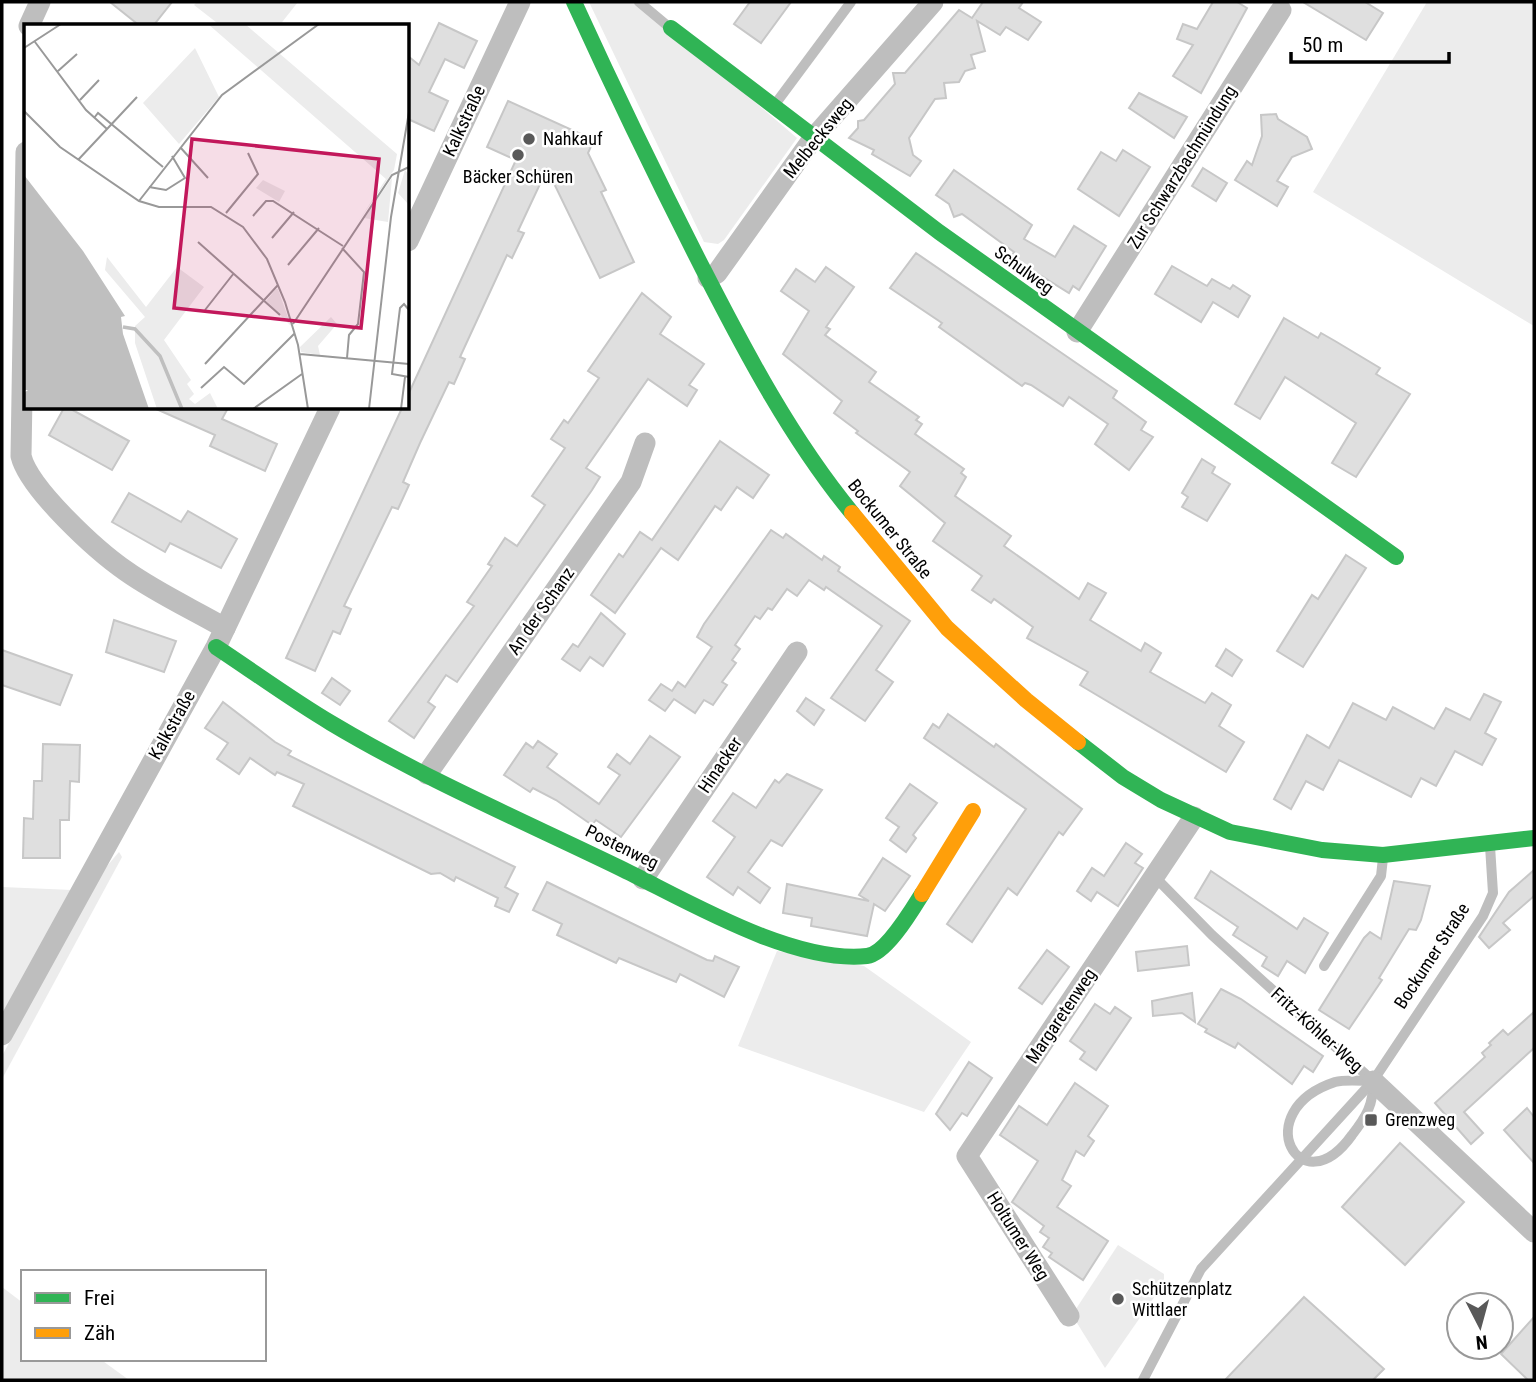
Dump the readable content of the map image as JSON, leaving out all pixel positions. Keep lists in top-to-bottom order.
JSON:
{
  "streets": {
    "street": [
      "Kalkstraße",
      "Melbecksweg",
      "Zur Schwarzbachmündung",
      "Schulweg",
      "Bockumer Straße",
      "An der Schanz",
      "Hinacker",
      "Postenweg",
      "Margaretenweg",
      "Fritz-Köhler-Weg",
      "Holtumer Weg"
    ]
  },
  "crossings": [
    ["Kalkstraße", "Postenweg"],
    ["Melbecksweg", "Schulweg"],
    ["Melbecksweg", "Bockumer Straße"],
    ["Zur Schwarzbachmündung", "Schulweg"],
    ["Bockumer Straße", "Fritz-Köhler-Weg"],
    ["An der Schanz", "Postenweg"],
    ["Hinacker", "Postenweg"],
    ["Margaretenweg", "Fritz-Köhler-Weg"],
    ["Margaretenweg", "Holtumer Weg"]
  ],
  "places": {
    "other": ["Nahkauf", "Bäcker Schüren", "Schützenplatz Wittlaer"],
    "transit": ["Grenzweg"]
  },
  "legend": ["Frei", "Zäh"],
  "scale_bar": "50 m",
  "north": "bottom"
}
